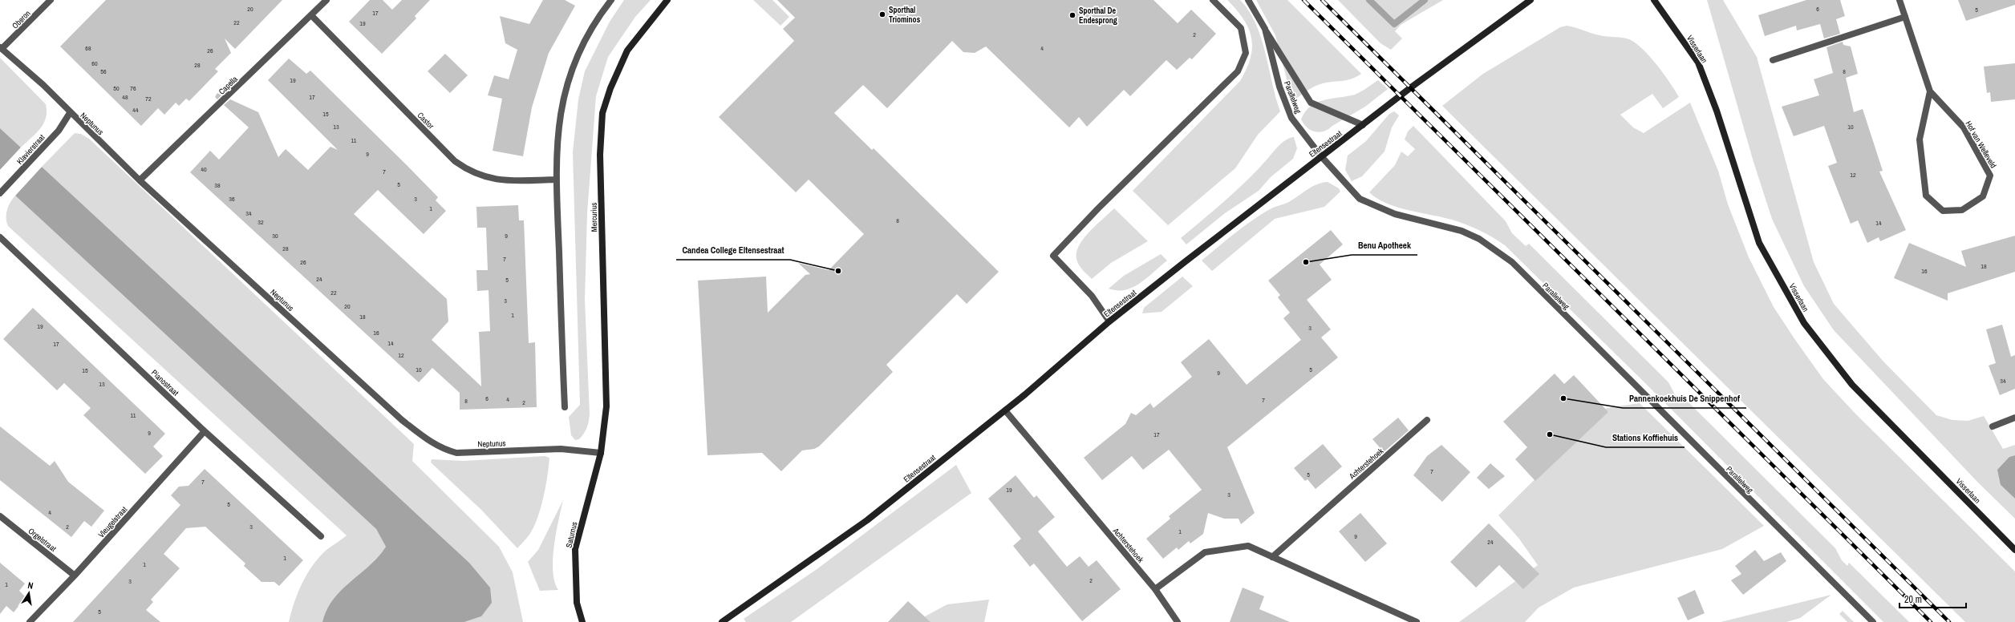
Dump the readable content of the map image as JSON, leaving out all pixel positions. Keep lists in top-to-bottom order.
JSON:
{
  "streets": {
    "street": [
      "Oberon",
      "Visserlaan",
      "Capella",
      "Parallelweg",
      "Castor",
      "Neptunus",
      "Eltensestraat",
      "Hof van Welleveld",
      "Klavierstraat",
      "Mercurius",
      "Pianostraat",
      "Achterstehoek",
      "Vleugelstraat",
      "Saturnus",
      "Orgelstraat"
    ]
  },
  "crossings": [
    ["Oberon", "Neptunus"],
    ["Capella", "Castor"],
    ["Capella", "Neptunus"],
    ["Parallelweg", "Eltensestraat"],
    ["Neptunus", "Klavierstraat"],
    ["Neptunus", "Mercurius"],
    ["Neptunus", "Saturnus"],
    ["Eltensestraat", "Achterstehoek"],
    ["Mercurius", "Saturnus"],
    ["Pianostraat", "Vleugelstraat"],
    ["Vleugelstraat", "Orgelstraat"]
  ],
  "places": [
    "Sporthal Triominos",
    "Sporthal De Endesprong",
    "Benu Apotheek",
    "Candea College Eltensestraat",
    "Pannenkoekhuis De Snippenhof",
    "Stations Koffiehuis"
  ],
  "house_numbers": [
    "20",
    "6",
    "5",
    "17",
    "22",
    "19",
    "2",
    "68",
    "4",
    "26",
    "60",
    "28",
    "56",
    "8",
    "19",
    "50",
    "76",
    "48",
    "17",
    "72",
    "44",
    "15",
    "13",
    "10",
    "11",
    "9",
    "40",
    "7",
    "12",
    "5",
    "38",
    "36",
    "3",
    "1",
    "34",
    "8",
    "32",
    "14",
    "30",
    "9",
    "28",
    "7",
    "26",
    "18",
    "16",
    "24",
    "5",
    "22",
    "3",
    "20",
    "1",
    "18",
    "19",
    "3",
    "16",
    "14",
    "17",
    "12",
    "10",
    "5",
    "15",
    "9",
    "34",
    "13",
    "6",
    "4",
    "7",
    "8",
    "2",
    "11",
    "9",
    "17",
    "7",
    "5",
    "7",
    "19",
    "3",
    "5",
    "4",
    "2",
    "3",
    "1",
    "9",
    "24",
    "1",
    "1",
    "2",
    "3",
    "1",
    "5"
  ],
  "scale_bar": "20 m",
  "north": "top"
}
